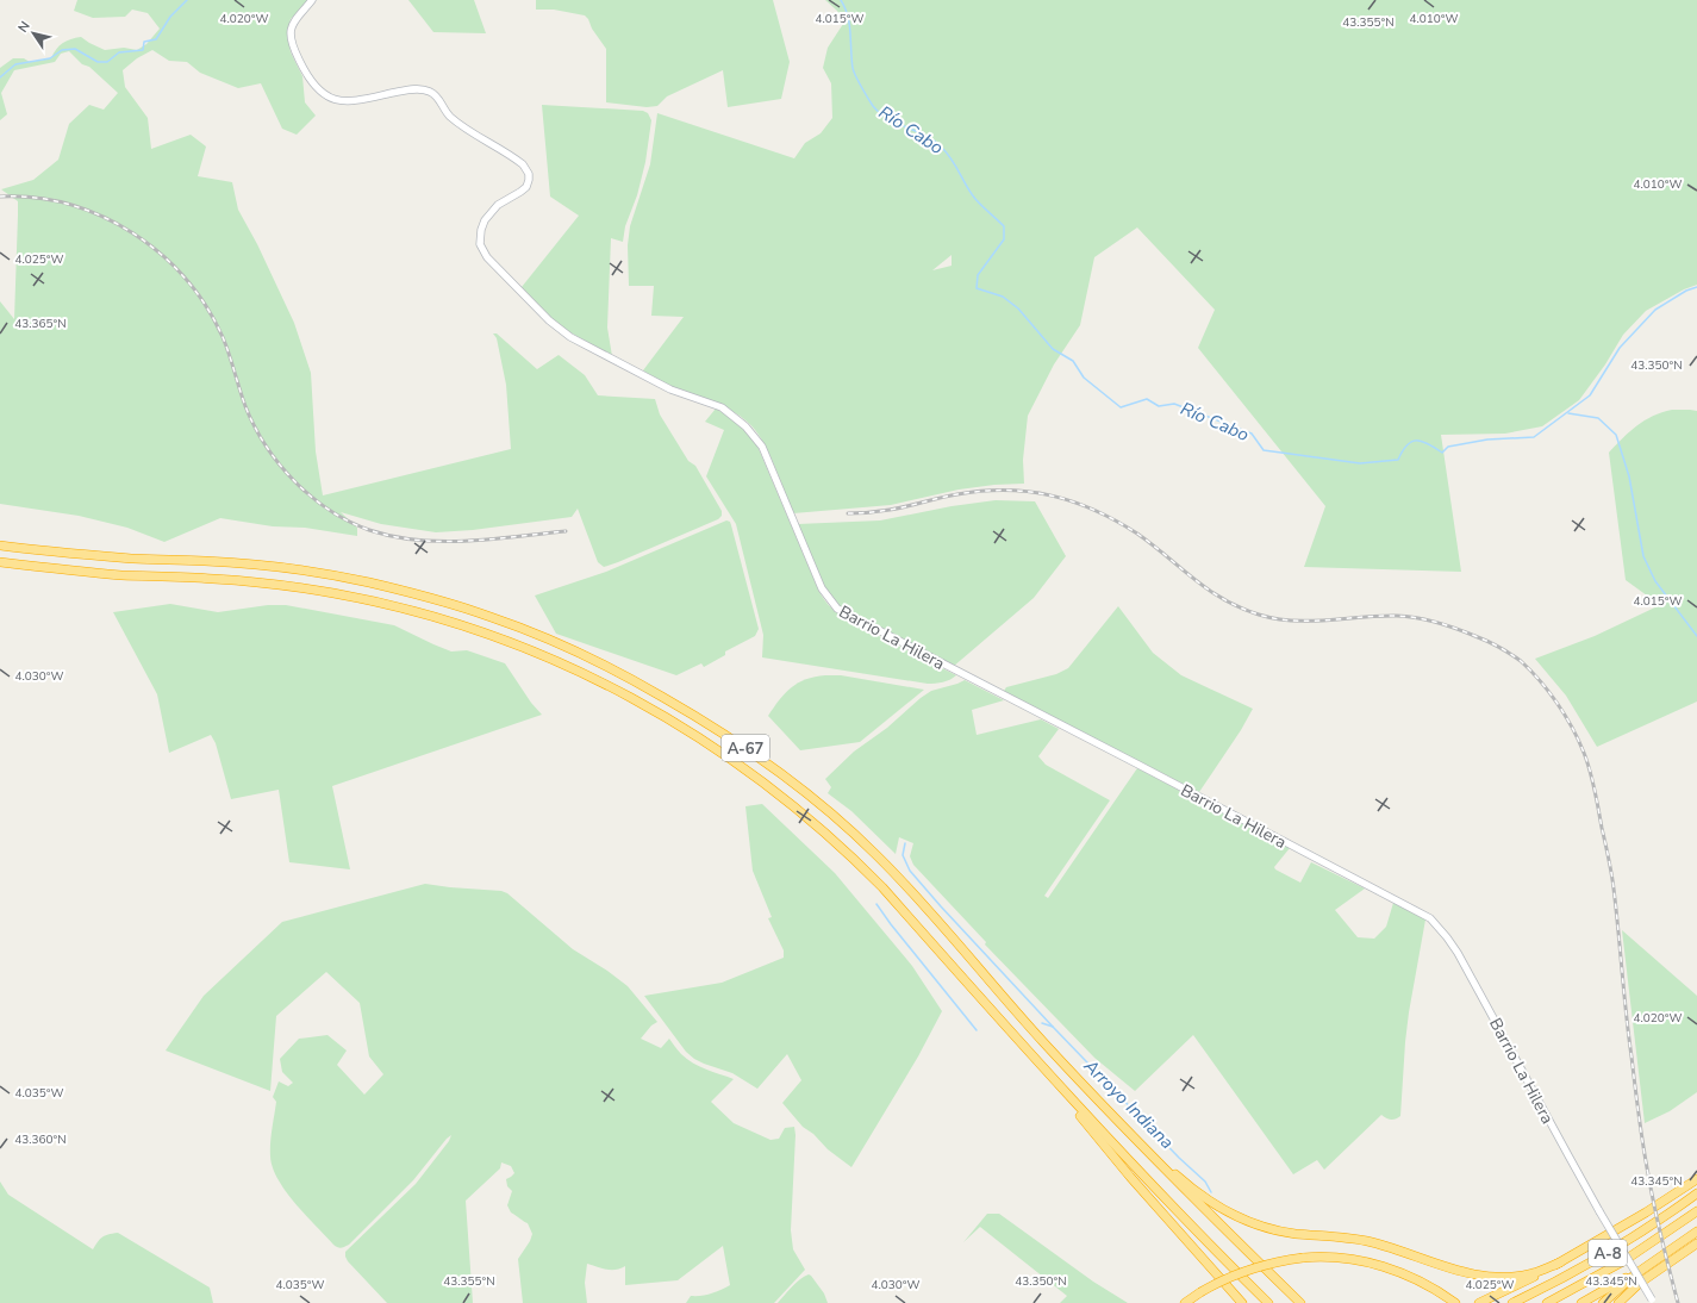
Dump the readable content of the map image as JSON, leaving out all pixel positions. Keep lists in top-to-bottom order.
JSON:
{
  "streets": {
    "highway": ["A-67", "A-8"],
    "street": ["Barrio La Hilera"]
  },
  "water": ["Río Cabo", "Arroyo Indiana"],
  "north": "top left",
  "coordinates": [
    "4.020°W",
    "4.015°W",
    "4.010°W",
    "43.355°N",
    "4.025°W",
    "43.365°N",
    "43.350°N",
    "4.030°W",
    "4.035°W",
    "43.360°N",
    "43.345°N"
  ]
}
